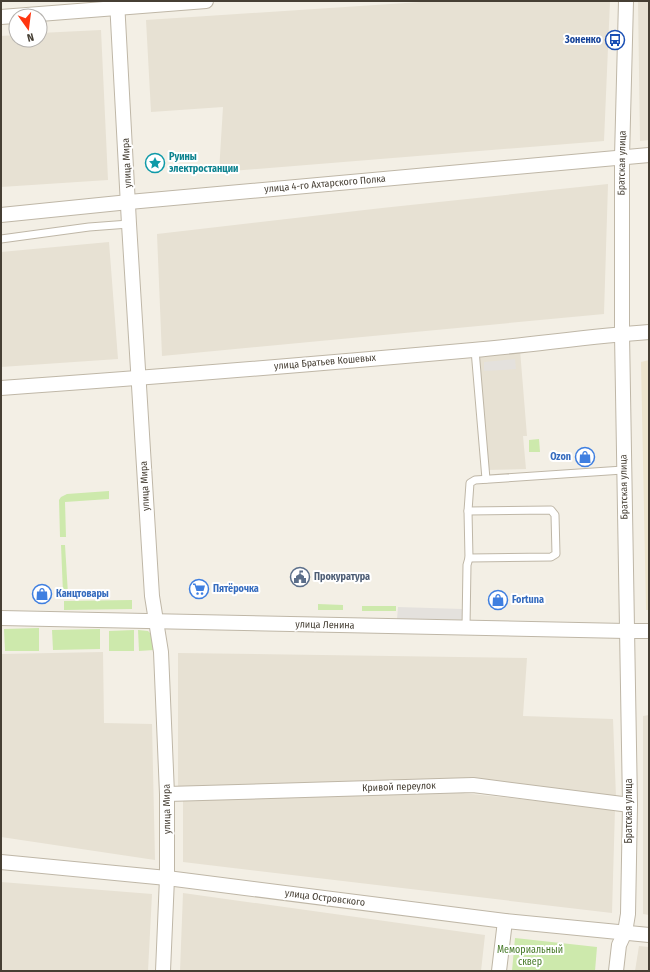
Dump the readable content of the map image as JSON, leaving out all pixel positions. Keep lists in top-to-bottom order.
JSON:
{
  "streets": {
    "street": [
      "улица Мира",
      "Братская улица",
      "улица 4-го Ахтарского Полка",
      "улица Братьев Кошевых",
      "улица Ленина",
      "Кривой переулок",
      "улица Островского"
    ]
  },
  "crossings": [
    ["улица Мира", "улица 4-го Ахтарского Полка"],
    ["улица Мира", "улица Братьев Кошевых"],
    ["улица Мира", "улица Ленина"],
    ["улица Мира", "Кривой переулок"],
    ["улица Мира", "улица Островского"],
    ["Братская улица", "улица 4-го Ахтарского Полка"],
    ["Братская улица", "улица Братьев Кошевых"],
    ["Братская улица", "улица Ленина"],
    ["Братская улица", "Кривой переулок"],
    ["Братская улица", "улица Островского"]
  ],
  "parks": ["Мемориальный сквер"],
  "places": {
    "bus stop": ["Зоненко"],
    "place": ["Руины электростанции"],
    "shop": ["Ozon", "Канцтовары", "Fortuna"],
    "public building": ["Прокуратура"],
    "supermarket": ["Пятёрочка"]
  },
  "north": "bottom"
}
